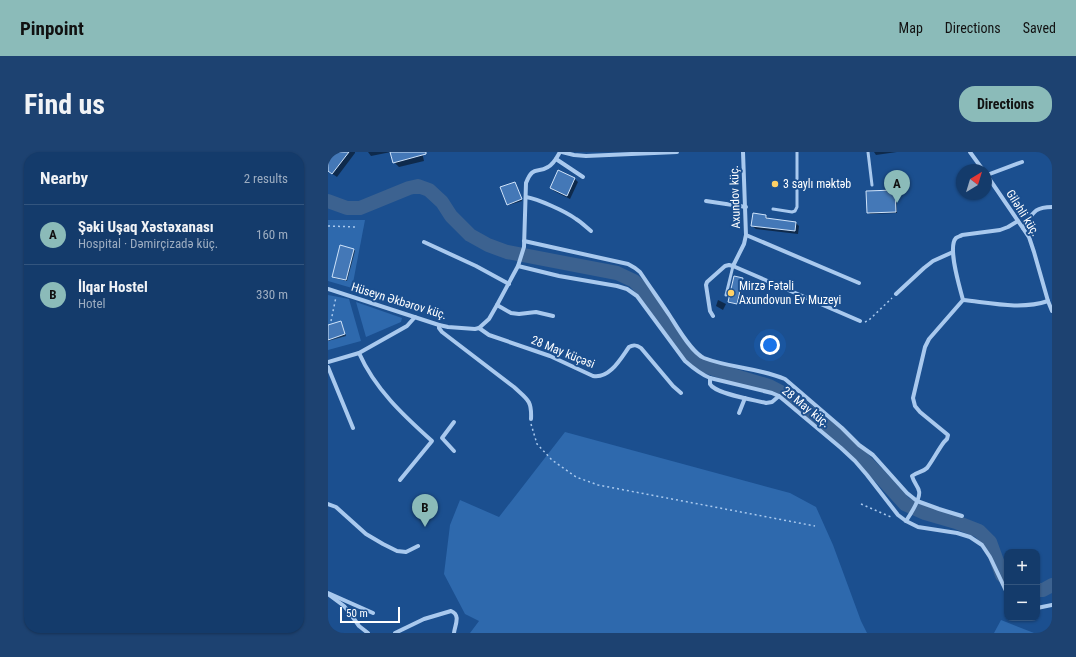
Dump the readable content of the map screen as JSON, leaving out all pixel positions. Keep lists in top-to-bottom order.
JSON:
{
  "streets": {
    "street": [
      "Axundov küç.",
      "Giləhli küç.",
      "Hüseyn Əkbərov küç.",
      "28 May küçəsi",
      "28 May küç."
    ]
  },
  "crossings": [
    ["Hüseyn Əkbərov küç.", "28 May küçəsi"]
  ],
  "places": ["3 saylı məktəb", "Mirzə Fətəli Axundovun Ev Muzeyi"],
  "scale_bar": "50 m",
  "north": "top right",
  "page": {
    "header": "Pinpoint",
    "nav": ["Map", "Directions", "Saved"],
    "buttons": "Directions",
    "title": "Find us",
    "heading": ["Nearby", "2 results"],
    "pins": ["A", "B"],
    "list": [
      {
        "mark": "A",
        "name": "Şəki Uşaq Xəstəxanası",
        "note": "Hospital · Dəmirçizadə küç.",
        "value": "160 m"
      },
      {
        "mark": "B",
        "name": "İlqar Hostel",
        "note": "Hotel",
        "value": "330 m"
      }
    ],
    "map_buttons": ["+", "−"],
    "scale": "50 m"
  }
}
